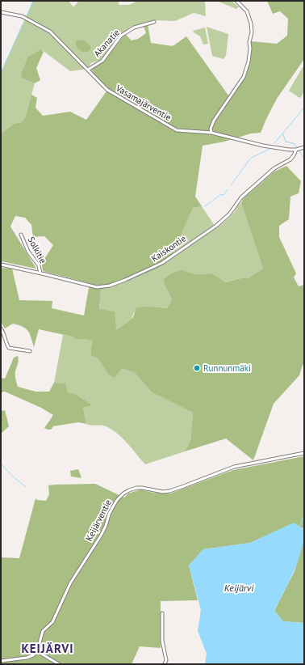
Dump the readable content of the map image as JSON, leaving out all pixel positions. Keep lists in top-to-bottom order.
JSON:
{
  "streets": {
    "street": [
      "Akanatie",
      "Vasamajärventie",
      "Kaiskontie",
      "Solkitie",
      "Keijärventie"
    ]
  },
  "crossings": [
    ["Akanatie", "Vasamajärventie"],
    ["Vasamajärventie", "Kaiskontie"],
    ["Kaiskontie", "Solkitie"]
  ],
  "districts": ["KEIJÄRVI"],
  "water": ["Keijärvi"],
  "places": ["Runnunmäki"]
}
